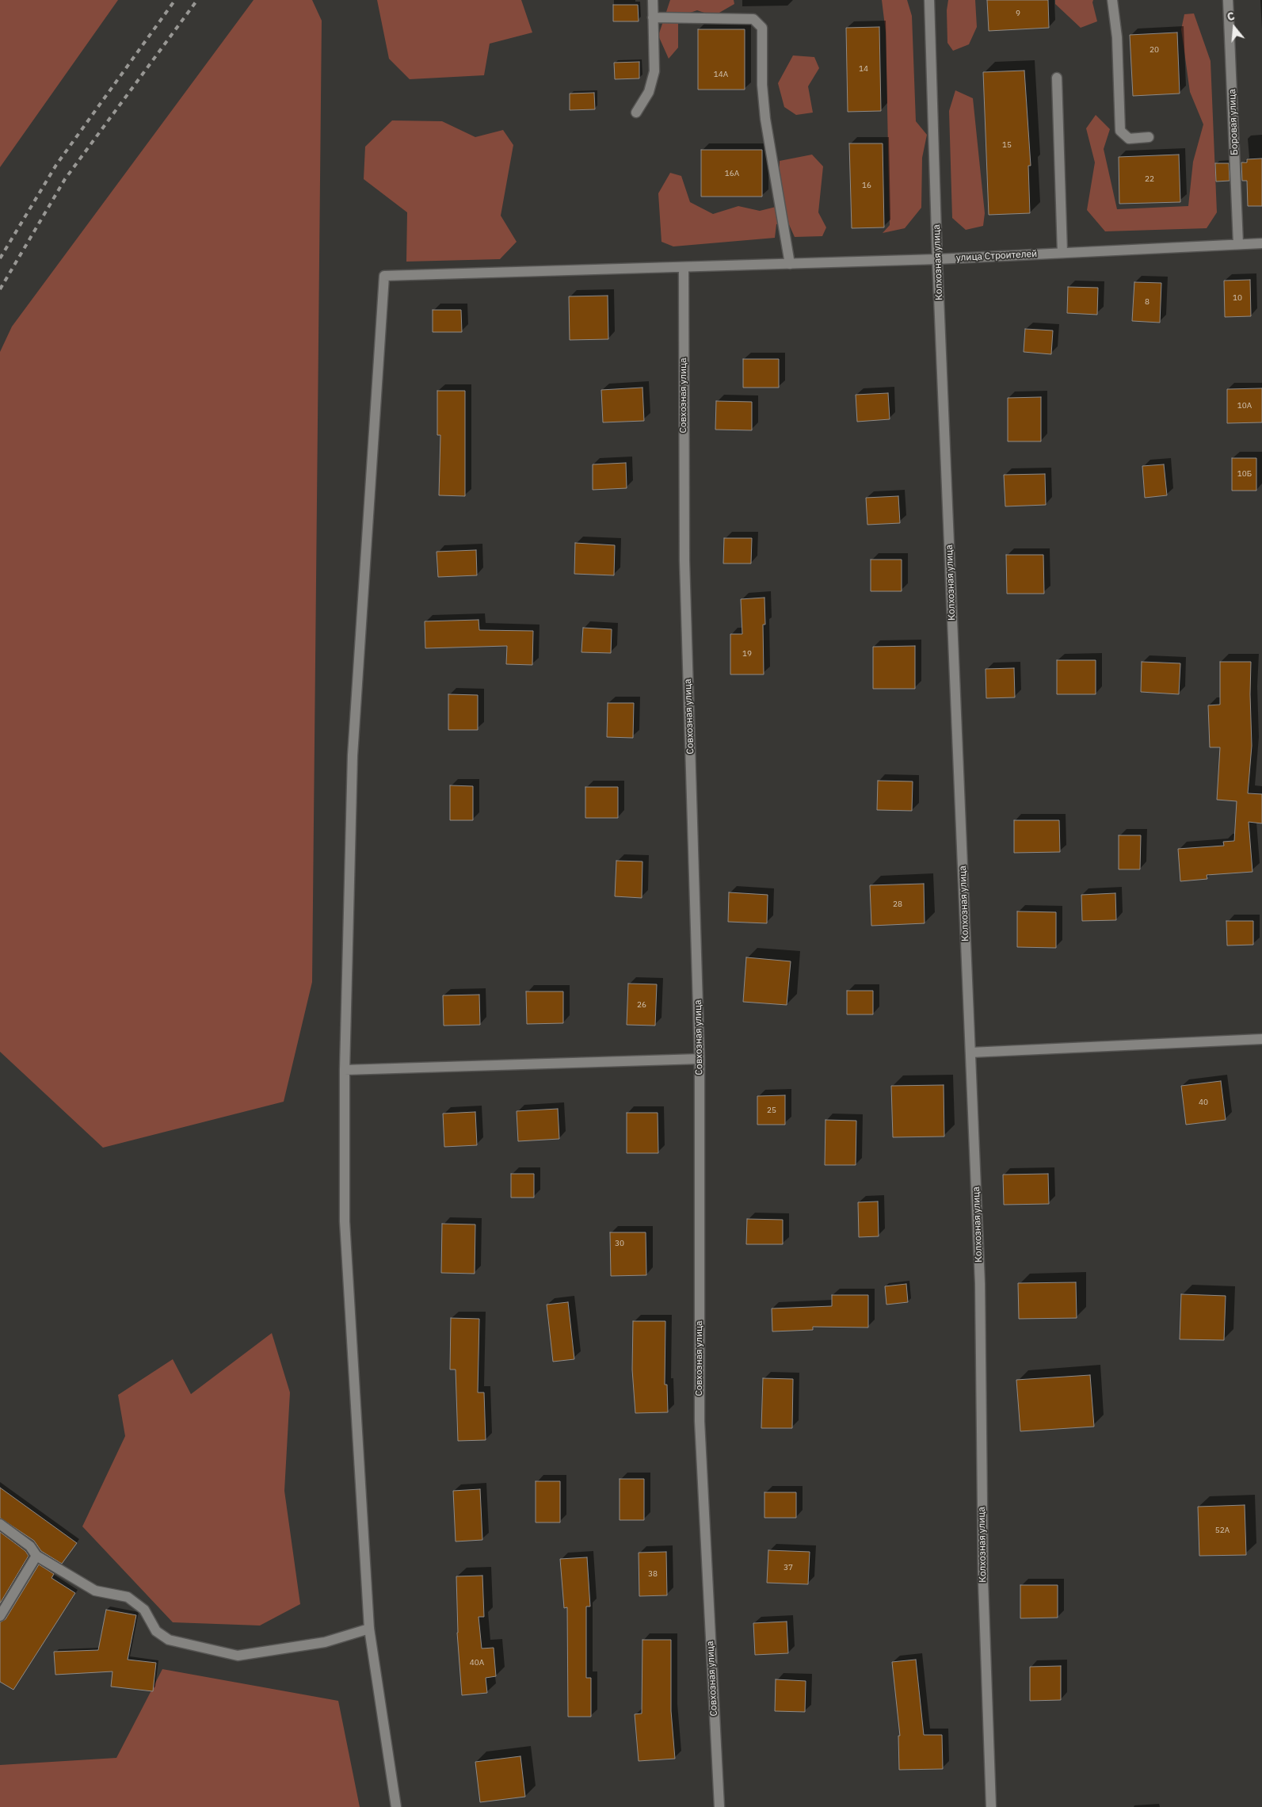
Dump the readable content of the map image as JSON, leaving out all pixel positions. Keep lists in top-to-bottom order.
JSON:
{
  "streets": {
    "street": [
      "Боровая улица",
      "улица Строителей",
      "Колхозная улица",
      "Совхозная улица"
    ]
  },
  "crossings": [
    ["Боровая улица", "улица Строителей"],
    ["улица Строителей", "Колхозная улица"],
    ["улица Строителей", "Совхозная улица"]
  ],
  "house_numbers": [
    "9",
    "20",
    "14",
    "14А",
    "15",
    "16А",
    "22",
    "16",
    "10",
    "8",
    "10А",
    "10Б",
    "19",
    "28",
    "26",
    "40",
    "25",
    "30",
    "52А",
    "37",
    "38",
    "40А"
  ],
  "north": "top"
}
